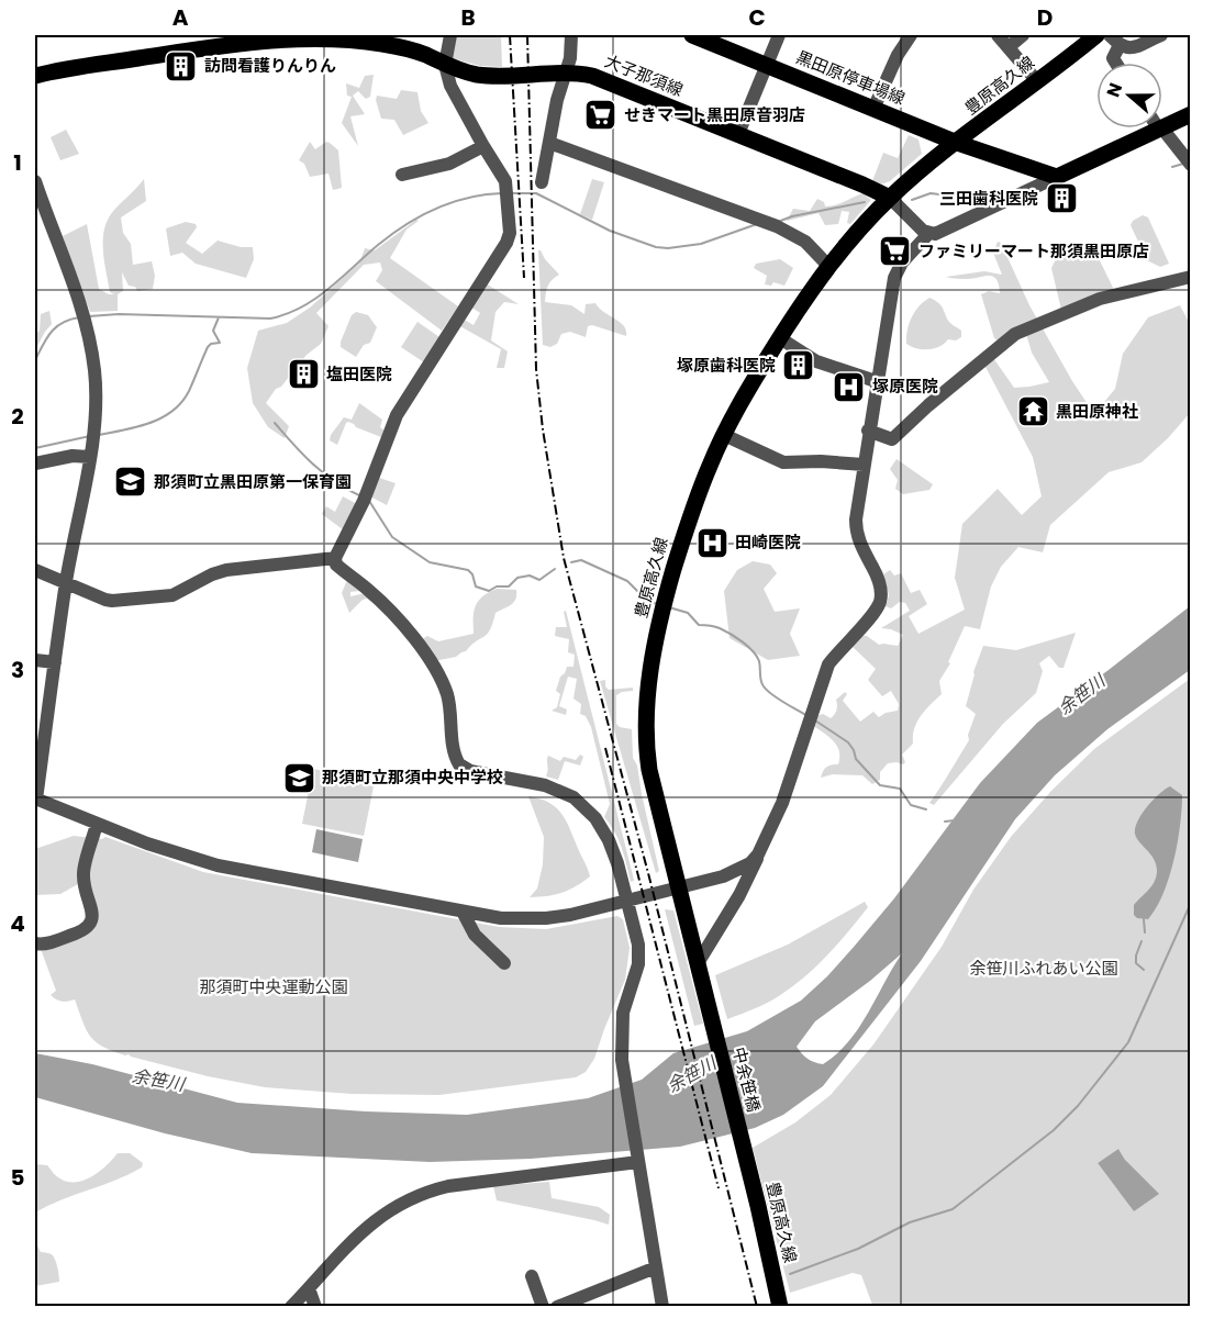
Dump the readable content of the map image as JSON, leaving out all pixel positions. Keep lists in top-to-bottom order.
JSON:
{
  "streets": {
    "main road": [
      "大子那須線",
      "黒田原停車場線",
      "豊原高久線",
      "中余笹橋"
    ]
  },
  "crossings": [
    ["大子那須線", "豊原高久線"],
    ["黒田原停車場線", "豊原高久線"],
    ["豊原高久線", "中余笹橋"]
  ],
  "water": ["余笹川"],
  "parks": ["余笹川ふれあい公園", "那須町中央運動公園"],
  "places": {
    "building": [
      "訪問看護りんりん",
      "三田歯科医院",
      "塚原歯科医院",
      "塩田医院"
    ],
    "supermarket": ["せきマート黒田原音羽店", "ファミリーマート那須黒田原店"],
    "hospital": ["塚原医院", "田崎医院"],
    "temple": ["黒田原神社"],
    "school or university": ["那須町立黒田原第一保育園", "那須町立那須中央中学校"]
  },
  "north": "left",
  "grid": {
    "columns": [
      "A",
      "B",
      "C",
      "D"
    ],
    "rows": [
      "1",
      "2",
      "3",
      "4",
      "5"
    ]
  }
}
